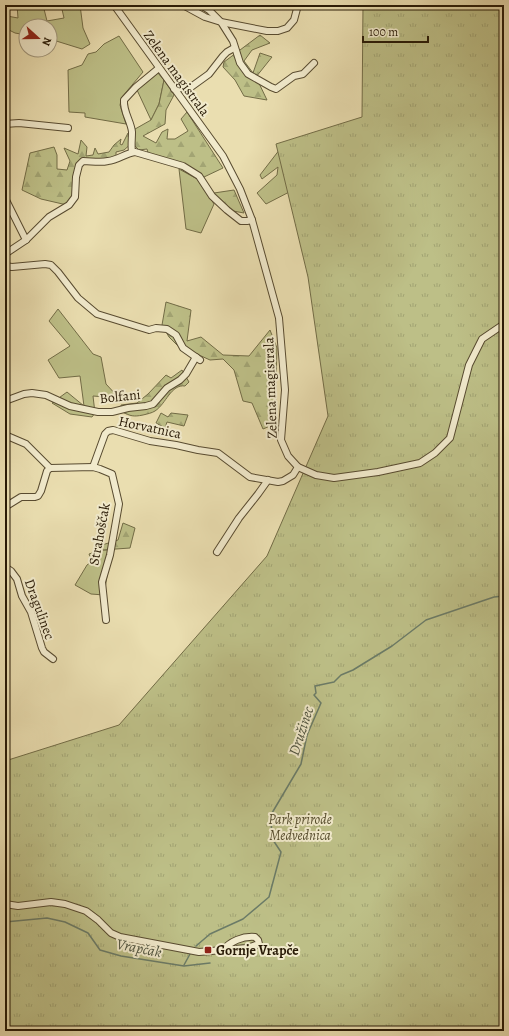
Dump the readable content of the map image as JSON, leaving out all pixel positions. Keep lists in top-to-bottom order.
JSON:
{
  "streets": {
    "street": [
      "Zelena magistrala",
      "Bolfani",
      "Horvatnica",
      "Strahoščak",
      "Dragulinec"
    ]
  },
  "crossings": [
    ["Zelena magistrala", "Horvatnica"],
    ["Horvatnica", "Strahoščak"]
  ],
  "water": ["Družinec", "Vrapčak"],
  "parks": ["Park prirode Medvednica"],
  "places": {
    "transit": ["Gornje Vrapče"]
  },
  "scale_bar": "100 m",
  "north": "right"
}
